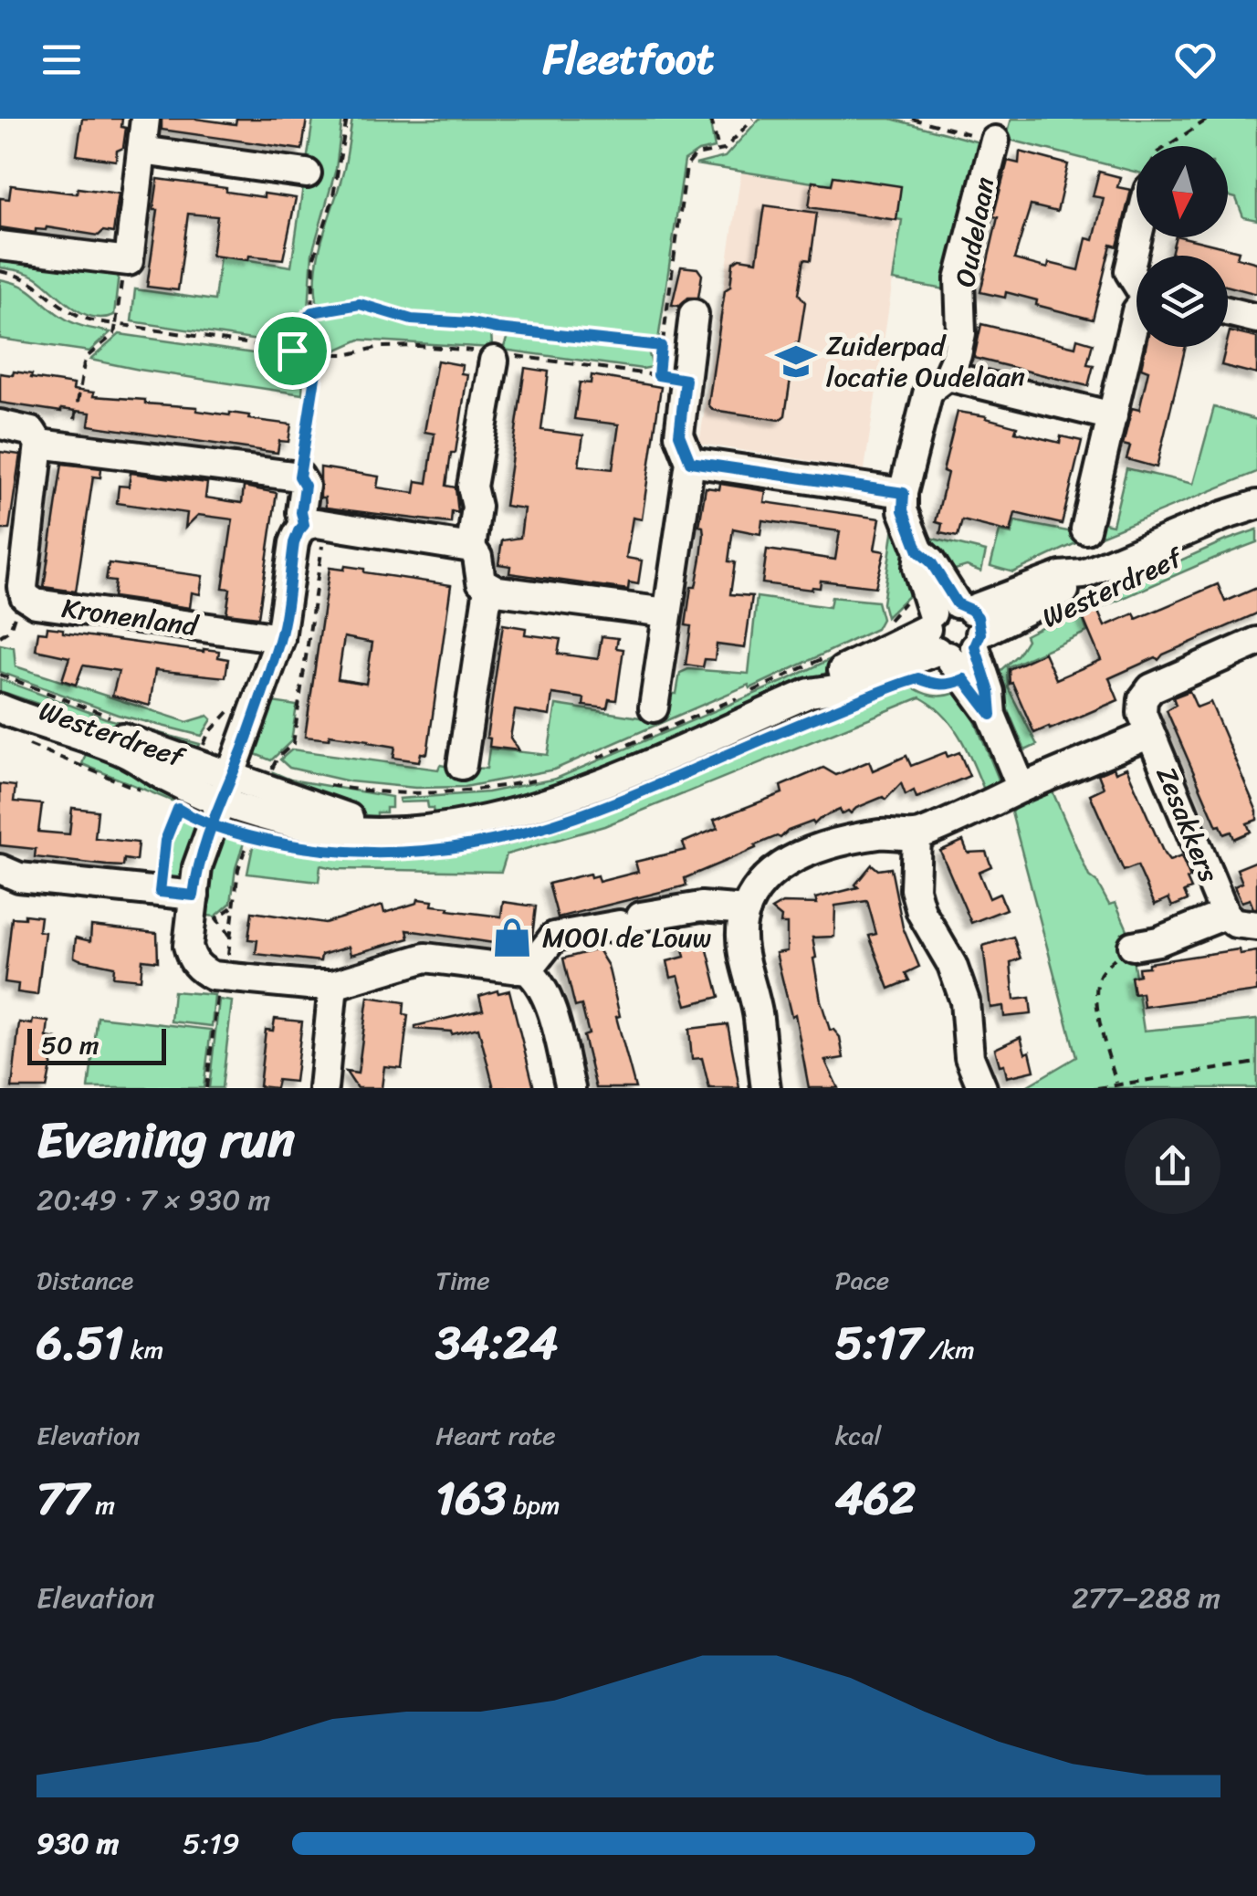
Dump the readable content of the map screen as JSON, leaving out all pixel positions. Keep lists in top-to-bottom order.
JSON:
{
  "streets": {
    "street": [
      "Oudelaan",
      "Westerdreef",
      "Kronenland",
      "Zesakkers"
    ]
  },
  "crossings": [
    ["Oudelaan", "Westerdreef"]
  ],
  "places": {
    "school or university": ["Zuiderpad locatie Oudelaan"],
    "shop": ["MOOI de Louw"]
  },
  "scale_bar": "50 m",
  "north": "bottom",
  "page": {
    "header": "Fleetfoot",
    "scale": "50 m",
    "heading": ["Evening run", "20:49 · 7 × 930 m"],
    "stats": [
      ["Distance", "6.51 km"],
      ["Time", "34:24"],
      ["Pace", "5:17 /km"],
      ["Elevation", "77 m"],
      ["Heart rate", "163 bpm"],
      ["kcal", "462"]
    ],
    "chart": ["Elevation", "277–288 m"],
    "list": [
      {
        "name": "930 m",
        "note": "5:19"
      }
    ]
  }
}
